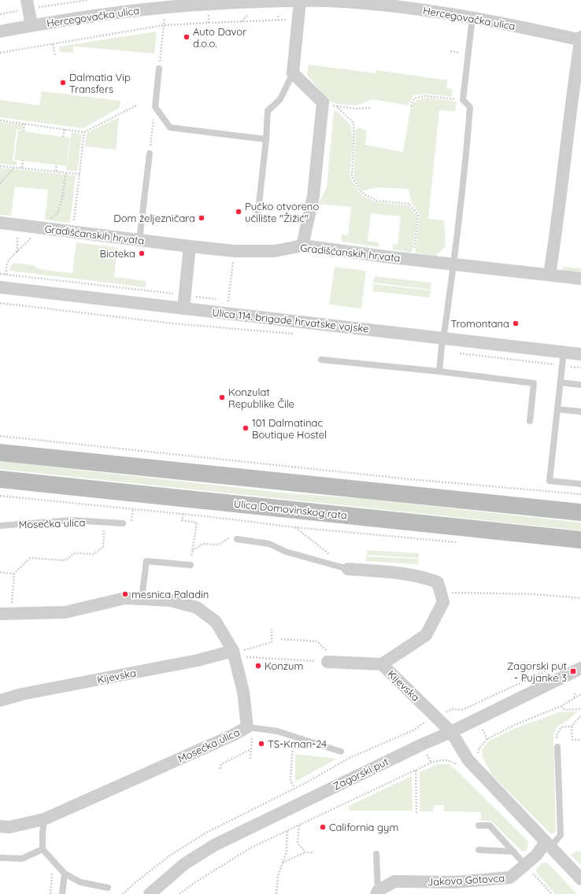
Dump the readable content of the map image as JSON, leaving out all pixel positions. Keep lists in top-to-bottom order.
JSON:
{
  "streets": {
    "main road": ["Ulica Domovinskog rata"],
    "street": [
      "Hercegovačka ulica",
      "Gradišćanskih hrvata",
      "Ulica 114. brigade hrvatske vojske",
      "Mosećka ulica",
      "Kijevska",
      "Zagorski put",
      "Jakova Gotovca"
    ]
  },
  "crossings": [
    ["Hercegovačka ulica", "Gradišćanskih hrvata"],
    ["Mosećka ulica", "Kijevska"],
    ["Kijevska", "Zagorski put"]
  ],
  "places": {
    "other": [
      "Auto Davor d.o.o.",
      "Dalmatia Vip Transfers",
      "Pučko otvoreno učilište \"Žižić\"",
      "Dom željezničara",
      "Bioteka",
      "Tromontana",
      "Konzulat Republike Čile",
      "101 Dalmatinac Boutique Hostel",
      "mesnica Paladin",
      "Konzum",
      "TS-Kman-24",
      "California gym"
    ],
    "transit": ["Zagorski put - Pujanke 3"]
  }
}
